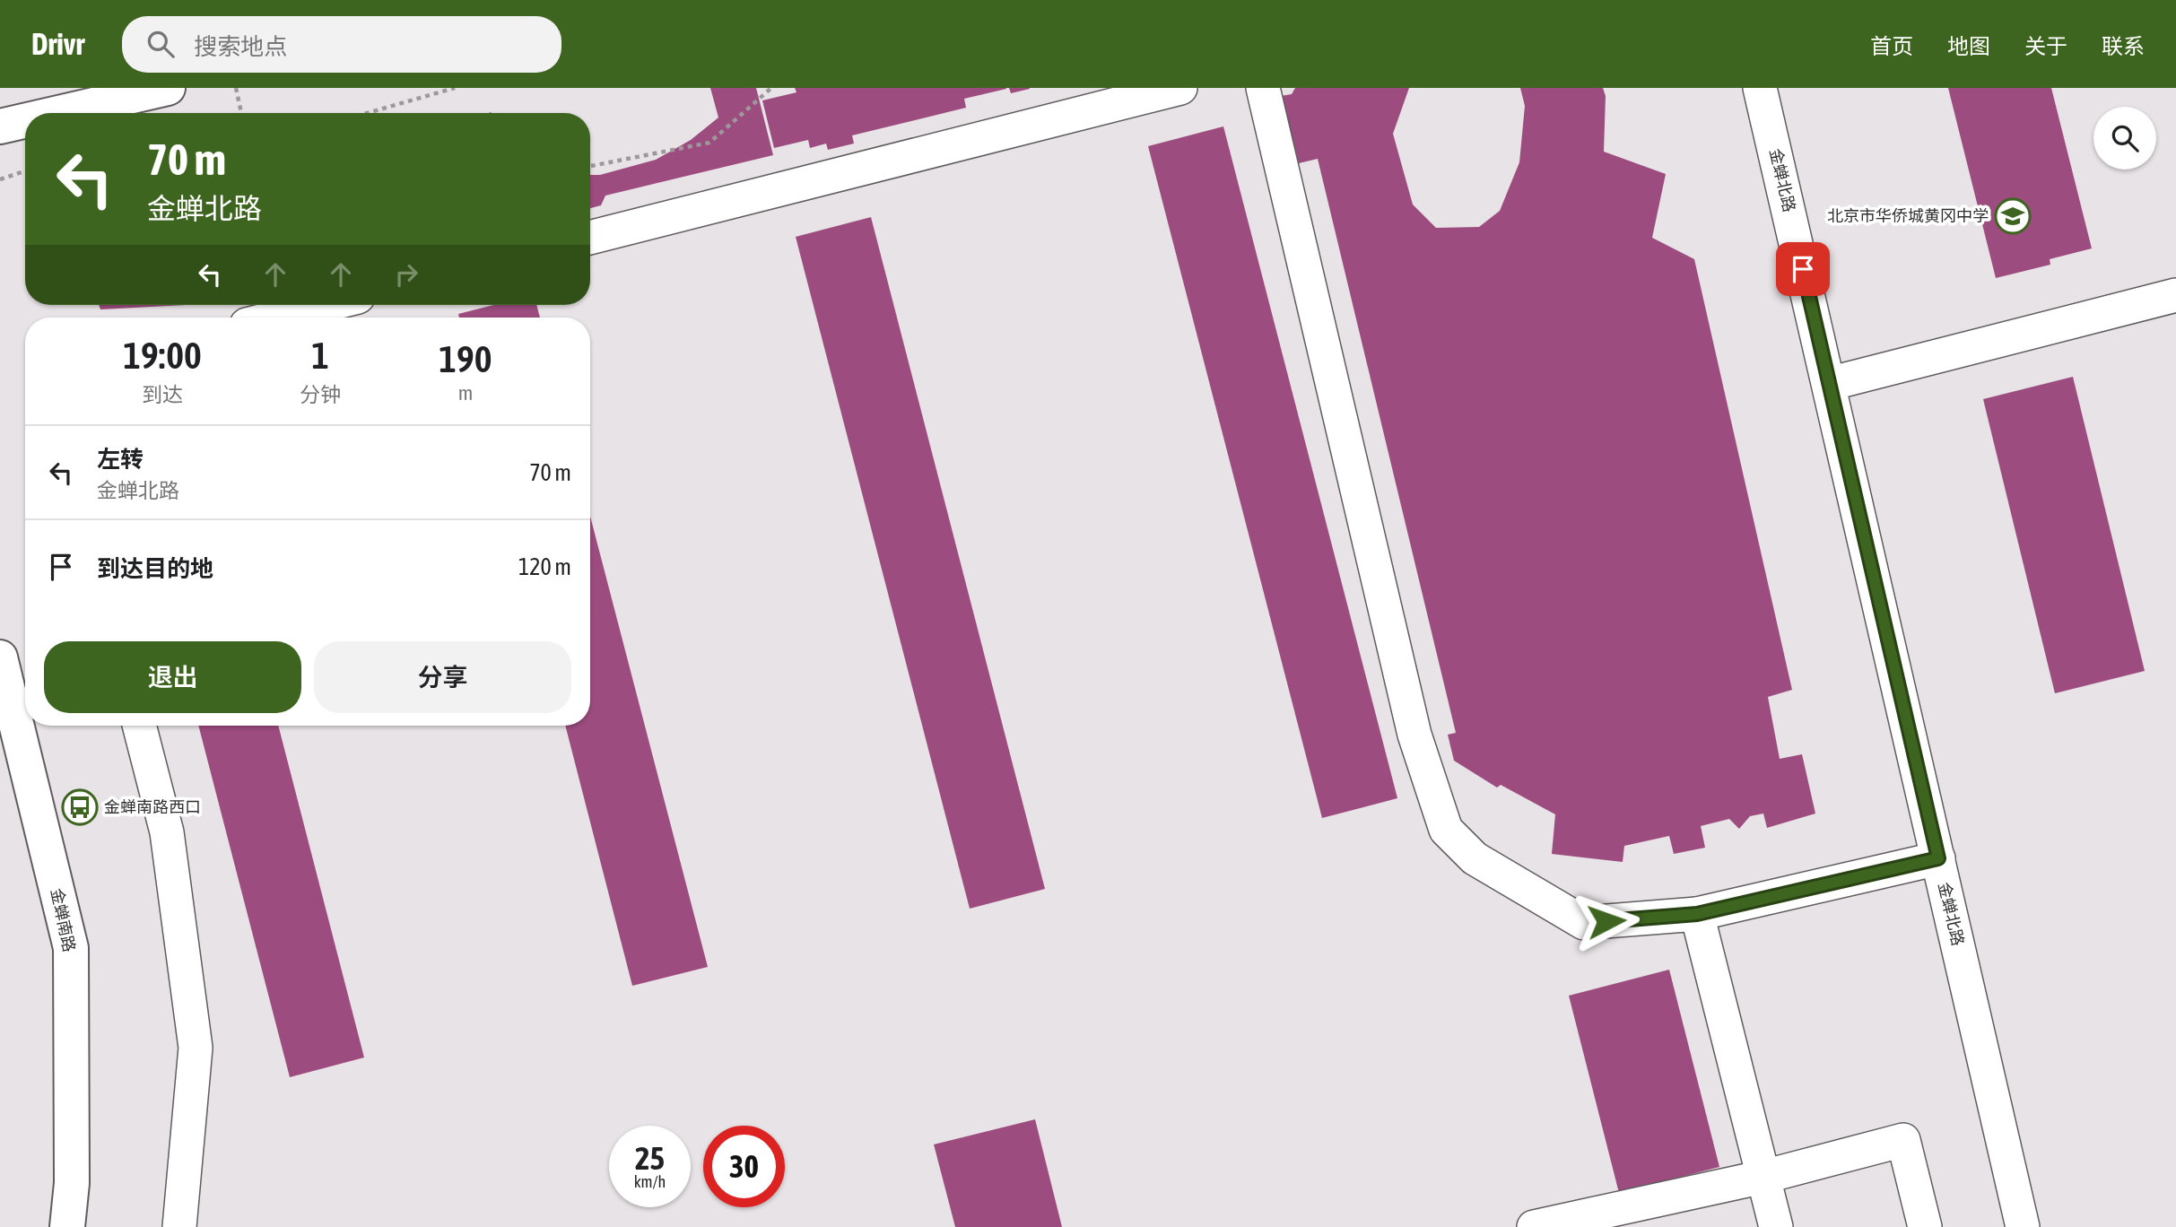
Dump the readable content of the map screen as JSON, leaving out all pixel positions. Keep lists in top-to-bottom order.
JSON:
{
  "streets": {
    "street": ["金蝉北路", "金蝉南路"]
  },
  "places": {
    "school or university": ["北京市华侨城黄冈中学"],
    "bus stop": ["金蝉南路西口"]
  },
  "page": {
    "header": "Drivr",
    "search": "搜索地点",
    "nav": [
      "首页",
      "地图",
      "关于",
      "联系"
    ],
    "turn": ["70 m", "金蝉北路"],
    "eta": [
      "19:00",
      "到达",
      "1",
      "分钟",
      "190",
      "m"
    ],
    "list": [
      {
        "name": "左转",
        "note": "金蝉北路",
        "value": "70 m"
      },
      {
        "name": "到达目的地",
        "value": "120 m"
      }
    ],
    "buttons": ["退出", "分享"],
    "speed": "25 km/h",
    "limit": "30"
  }
}
